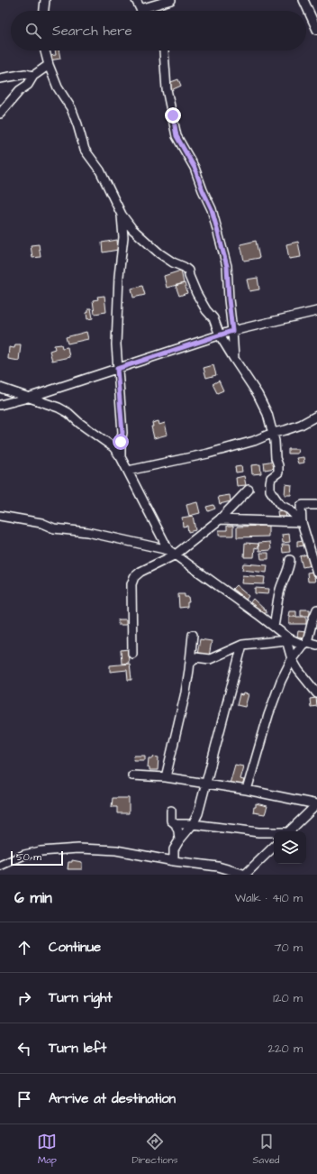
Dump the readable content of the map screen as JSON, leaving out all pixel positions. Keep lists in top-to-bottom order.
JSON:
{
  "scale_bar": "50 m",
  "page": {
    "search": "Search here",
    "scale": "50 m",
    "heading": ["6 min", "Walk · 410 m"],
    "list": [
      ["Continue", "70 m"],
      ["Turn right", "120 m"],
      ["Turn left", "220 m"],
      "Arrive at destination"
    ],
    "nav": ["Map", "Directions", "Saved"]
  }
}
